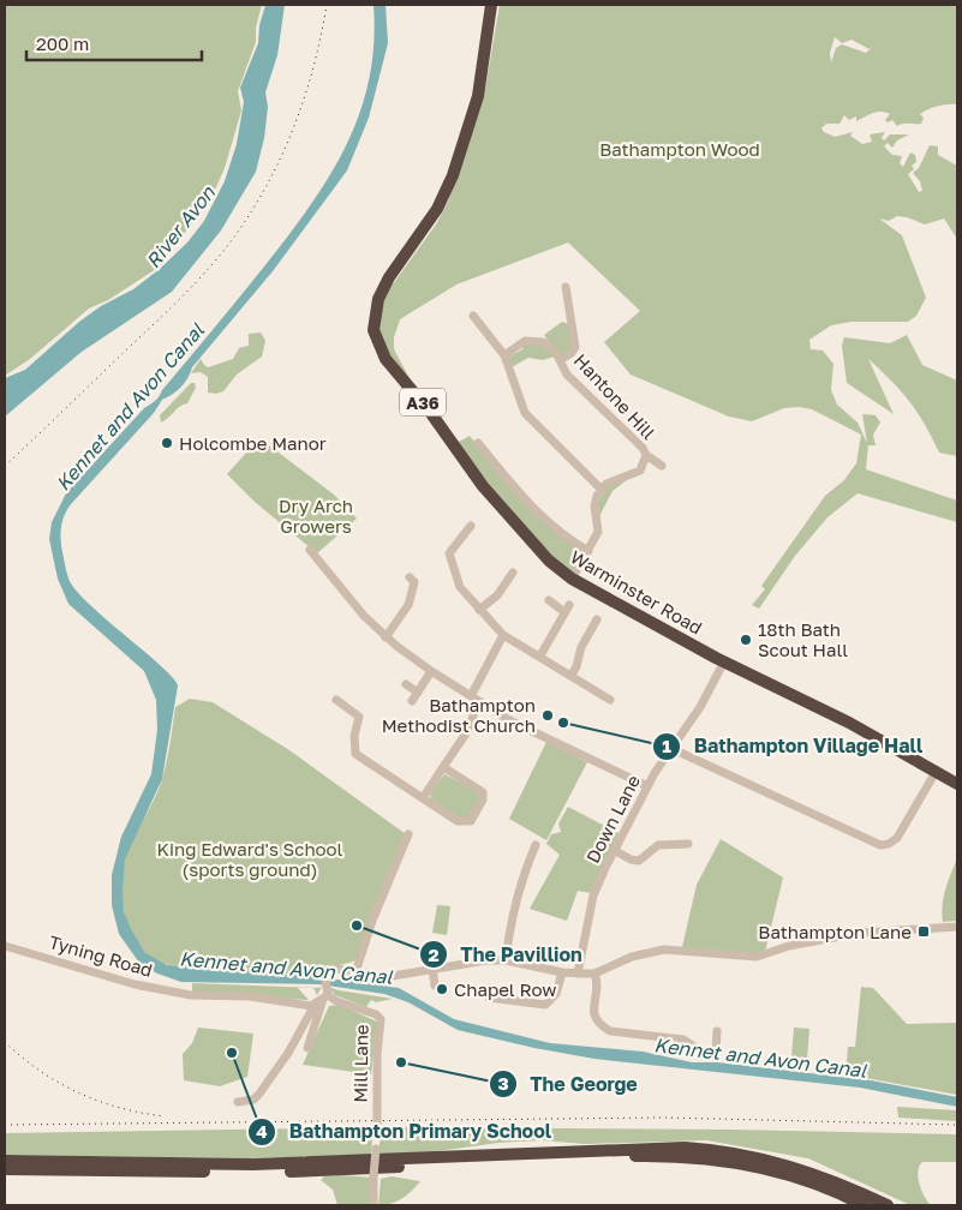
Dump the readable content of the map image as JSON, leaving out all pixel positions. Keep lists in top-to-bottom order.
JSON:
{
  "streets": {
    "highway": ["A36", "Warminster Road"],
    "street": [
      "Hantone Hill",
      "Down Lane",
      "Tyning Road",
      "Mill Lane"
    ]
  },
  "crossings": [
    ["Warminster Road", "Down Lane"]
  ],
  "water": ["River Avon", "Kennet and Avon Canal"],
  "parks": ["Bathampton Wood", "Dry Arch Growers", "King Edward's School (sports ground)"],
  "places": {
    "other": [
      "Holcombe Manor",
      "18th Bath Scout Hall",
      "Bathampton Methodist Church",
      "Bathampton Village Hall",
      "The Pavillion",
      "Chapel Row",
      "Bathampton Primary School",
      "The George"
    ],
    "transit": ["Bathampton Lane"]
  },
  "scale_bar": "200 m"
}
